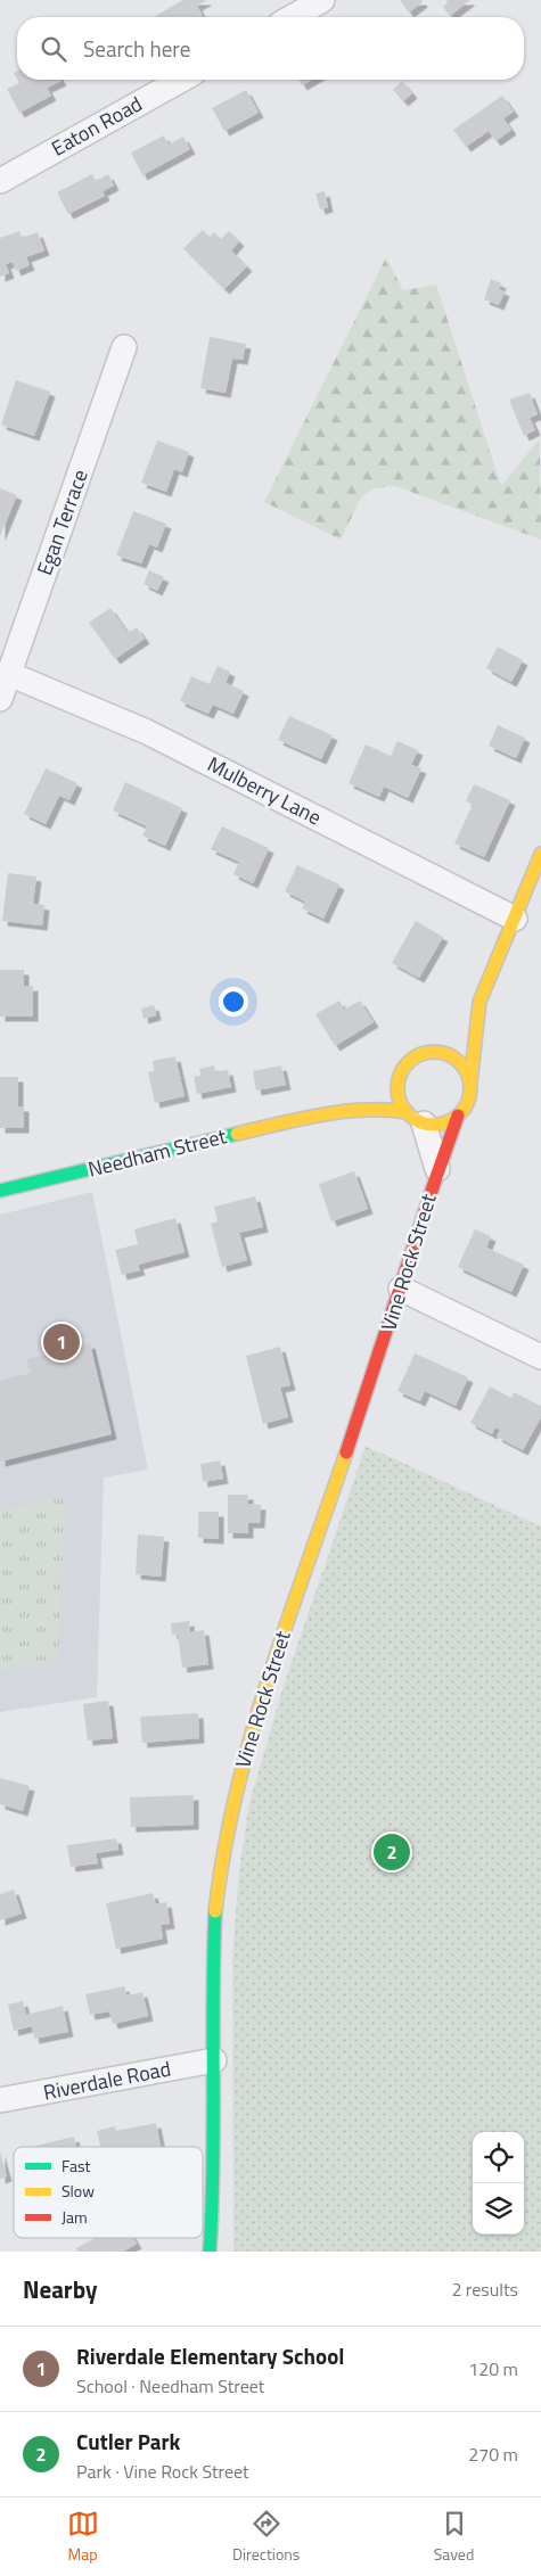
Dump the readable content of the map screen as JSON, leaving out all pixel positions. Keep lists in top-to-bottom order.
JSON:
{
  "streets": {
    "street": [
      "Eaton Road",
      "Egan Terrace",
      "Mulberry Lane",
      "Needham Street",
      "Vine Rock Street",
      "Riverdale Road"
    ]
  },
  "crossings": [
    ["Egan Terrace", "Mulberry Lane"],
    ["Needham Street", "Vine Rock Street"],
    ["Vine Rock Street", "Riverdale Road"]
  ],
  "legend": ["Fast", "Slow", "Jam"],
  "page": {
    "search": "Search here",
    "pins": ["1", "2"],
    "heading": ["Nearby", "2 results"],
    "list": [
      {
        "mark": "1",
        "name": "Riverdale Elementary School",
        "note": "School · Needham Street",
        "value": "120 m"
      },
      {
        "mark": "2",
        "name": "Cutler Park",
        "note": "Park · Vine Rock Street",
        "value": "270 m"
      }
    ],
    "nav": ["Map", "Directions", "Saved"]
  }
}
